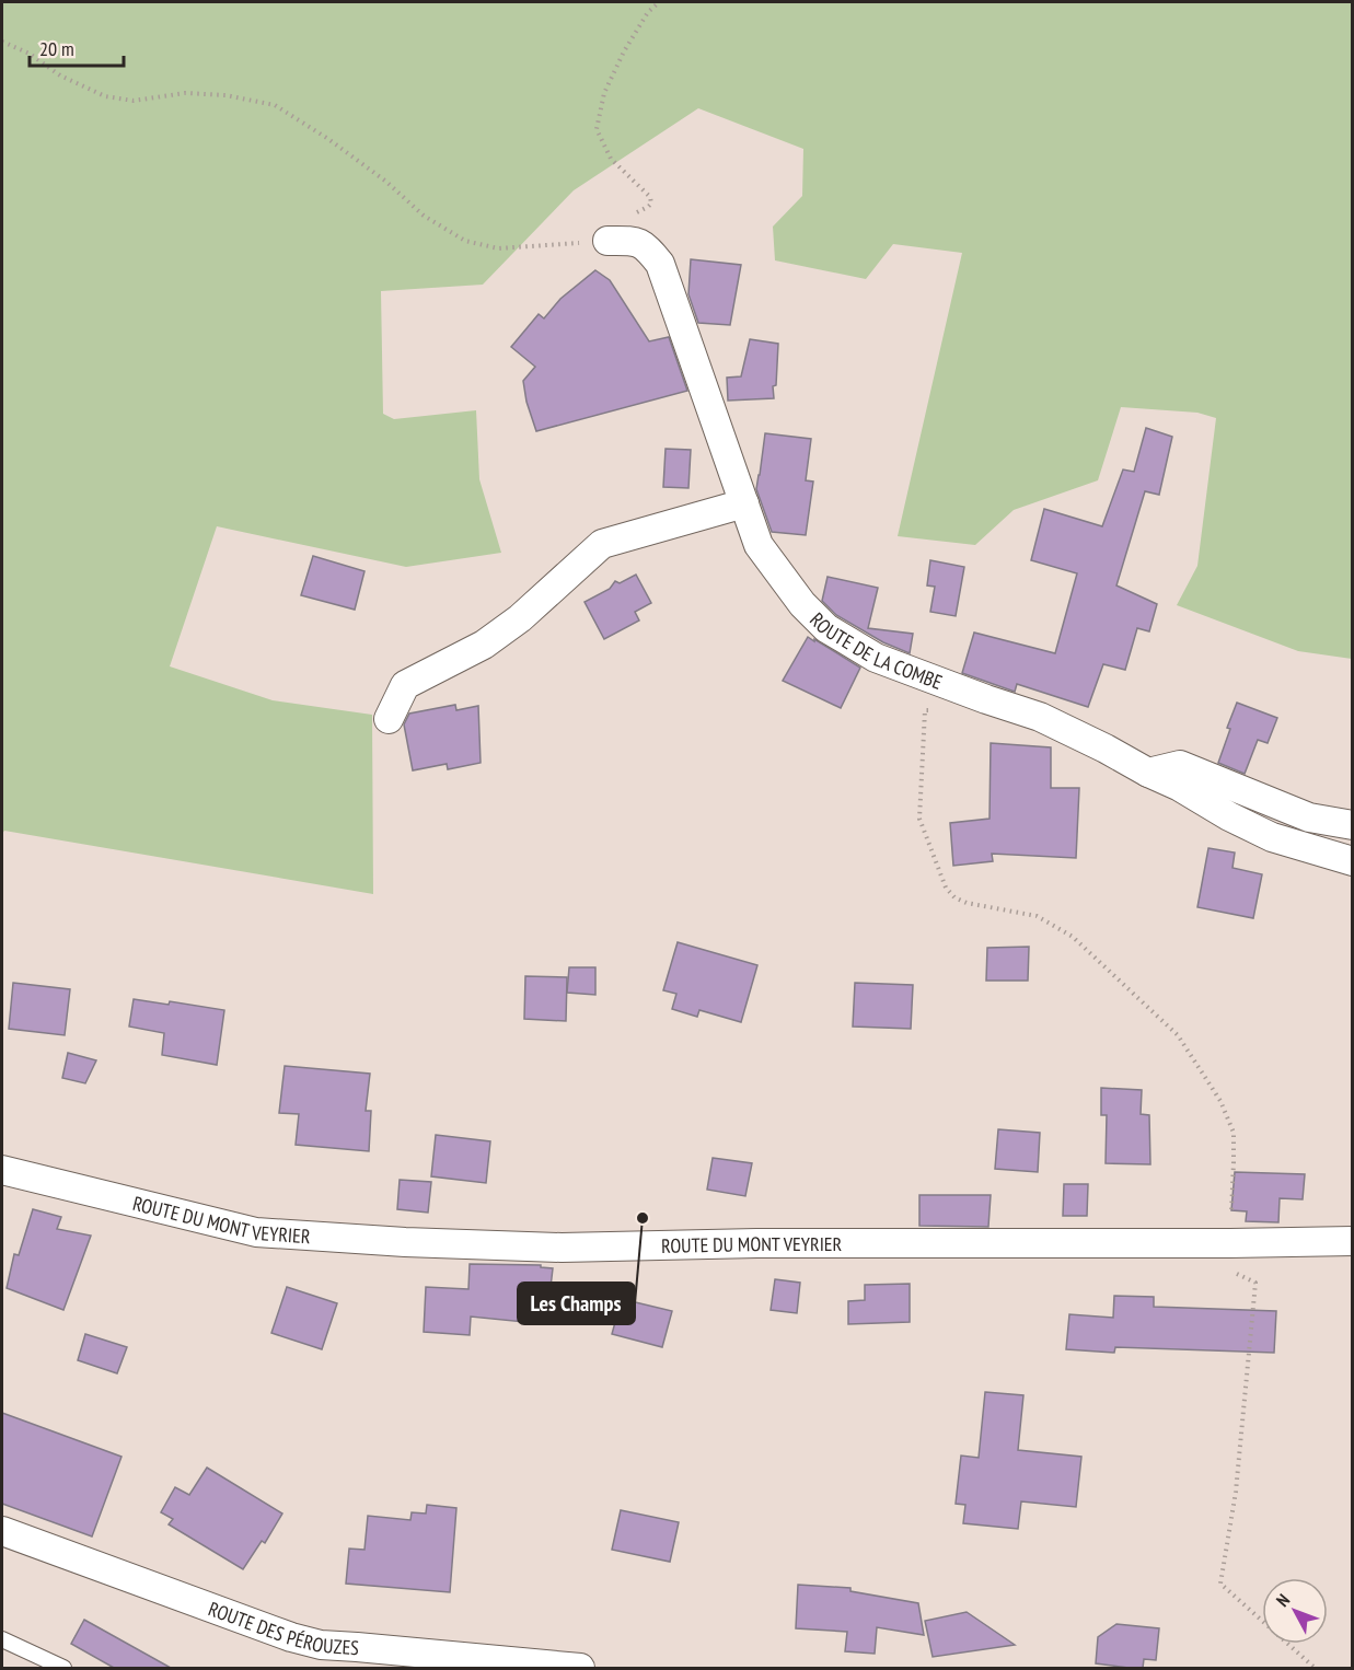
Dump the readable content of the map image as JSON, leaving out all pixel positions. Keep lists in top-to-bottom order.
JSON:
{
  "streets": {
    "street": ["ROUTE DE LA COMBE", "ROUTE DU MONT VEYRIER", "ROUTE DES PÉROUZES"]
  },
  "places": ["Les Champs"],
  "scale_bar": "20 m",
  "north": "top left"
}
